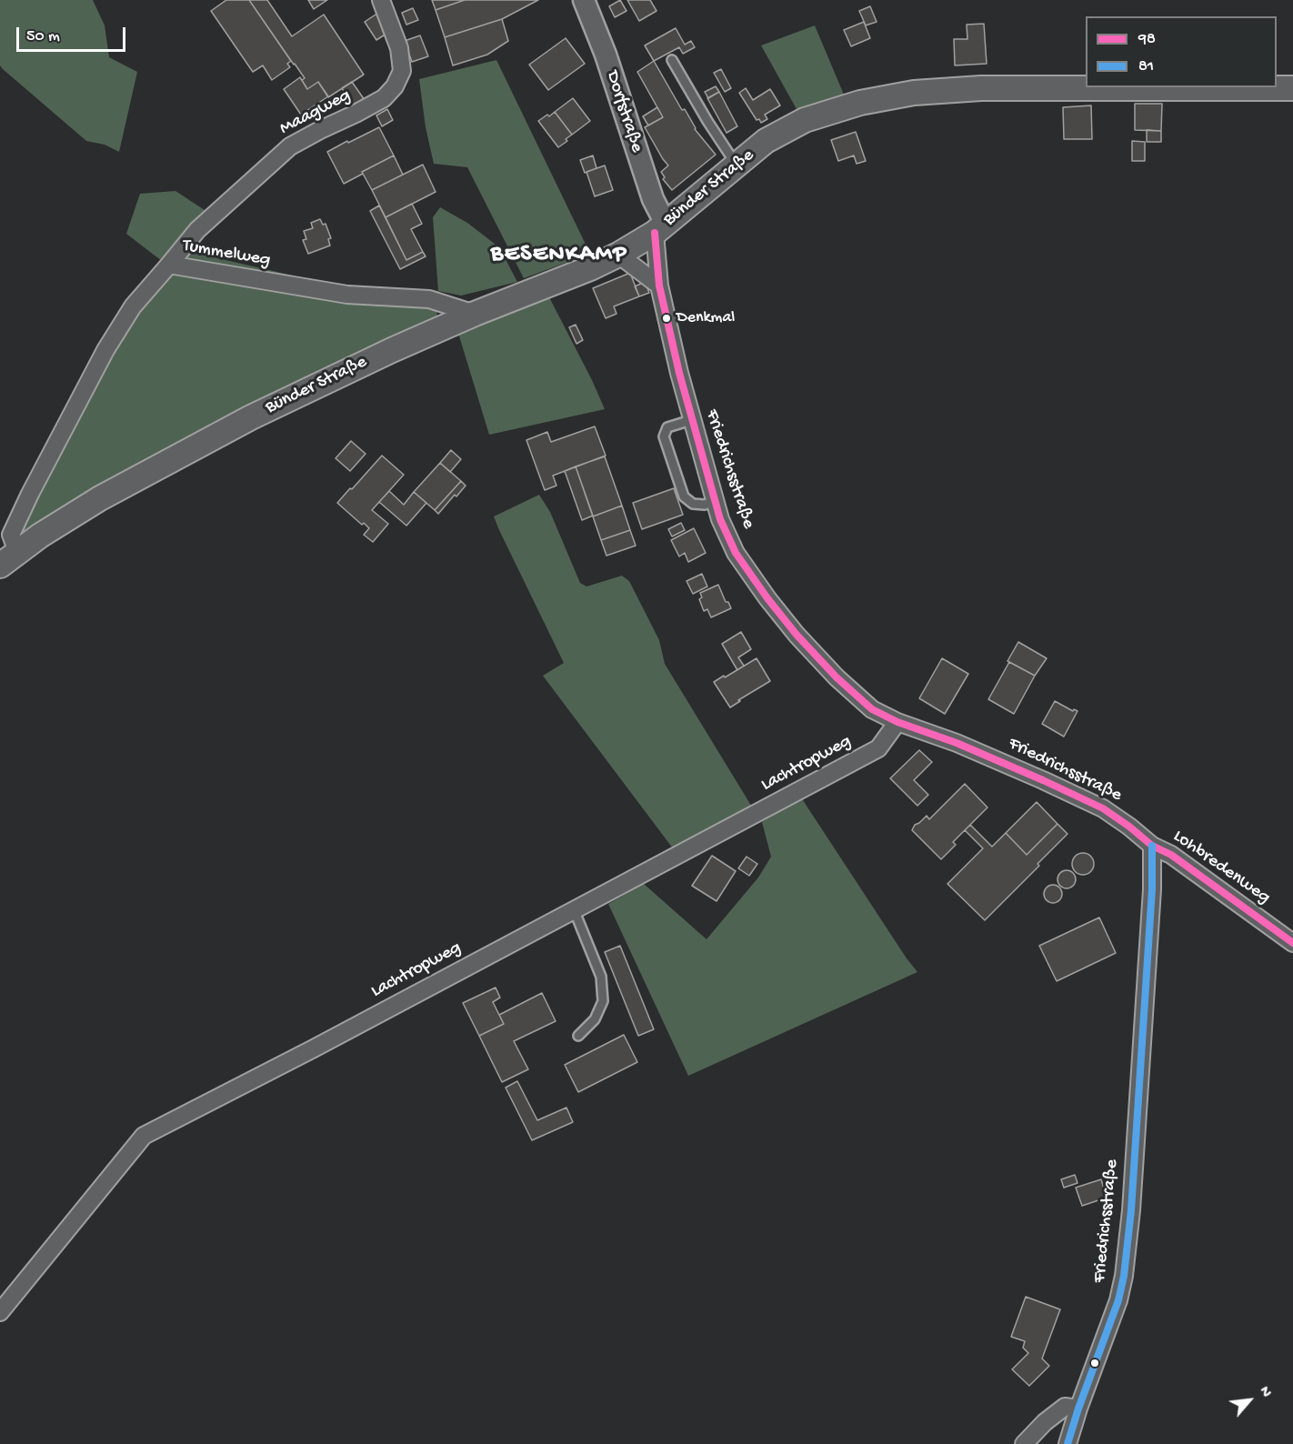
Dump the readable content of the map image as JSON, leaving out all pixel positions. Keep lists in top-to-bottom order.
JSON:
{
  "streets": {
    "main road": ["Bünder Straße"],
    "street": [
      "Dorfstraße",
      "Maagweg",
      "Tummelweg",
      "Friedrichsstraße",
      "Lachtropweg",
      "Lohbredenweg"
    ]
  },
  "crossings": [
    ["Dorfstraße", "Bünder Straße"],
    ["Dorfstraße", "Friedrichsstraße"],
    ["Maagweg", "Tummelweg"],
    ["Bünder Straße", "Tummelweg"],
    ["Bünder Straße", "Friedrichsstraße"],
    ["Friedrichsstraße", "Lachtropweg"],
    ["Friedrichsstraße", "Lohbredenweg"]
  ],
  "districts": ["BESENKAMP"],
  "places": ["Denkmal"],
  "lines": ["transit line 98", "transit line 81"],
  "legend": ["98", "81"],
  "scale_bar": "50 m",
  "north": "top right"
}
